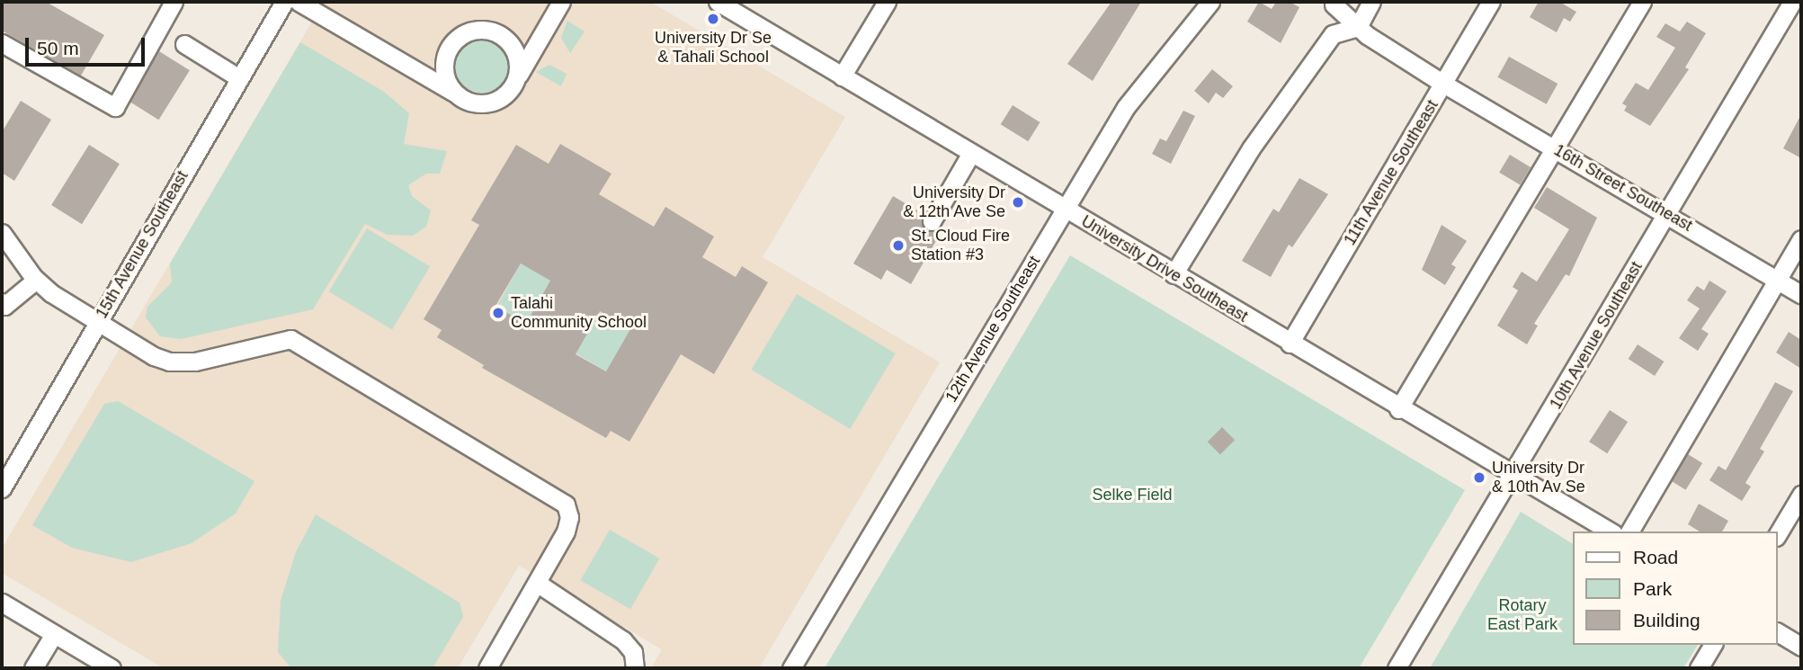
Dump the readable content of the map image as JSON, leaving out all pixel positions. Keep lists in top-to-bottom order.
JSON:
{
  "streets": {
    "street": [
      "11th Avenue Southeast",
      "16th Street Southeast",
      "15th Avenue Southeast",
      "University Drive Southeast",
      "12th Avenue Southeast",
      "10th Avenue Southeast"
    ]
  },
  "crossings": [
    ["11th Avenue Southeast", "16th Street Southeast"],
    ["11th Avenue Southeast", "University Drive Southeast"],
    ["16th Street Southeast", "10th Avenue Southeast"],
    ["University Drive Southeast", "12th Avenue Southeast"],
    ["University Drive Southeast", "10th Avenue Southeast"]
  ],
  "parks": ["Selke Field", "Rotary East Park"],
  "places": [
    "University Dr Se & Tahali School",
    "University Dr & 12th Ave Se",
    "St. Cloud Fire Station #3",
    "Talahi Community School",
    "University Dr & 10th Av Se"
  ],
  "legend": ["Road", "Park", "Building"],
  "scale_bar": "50 m"
}
